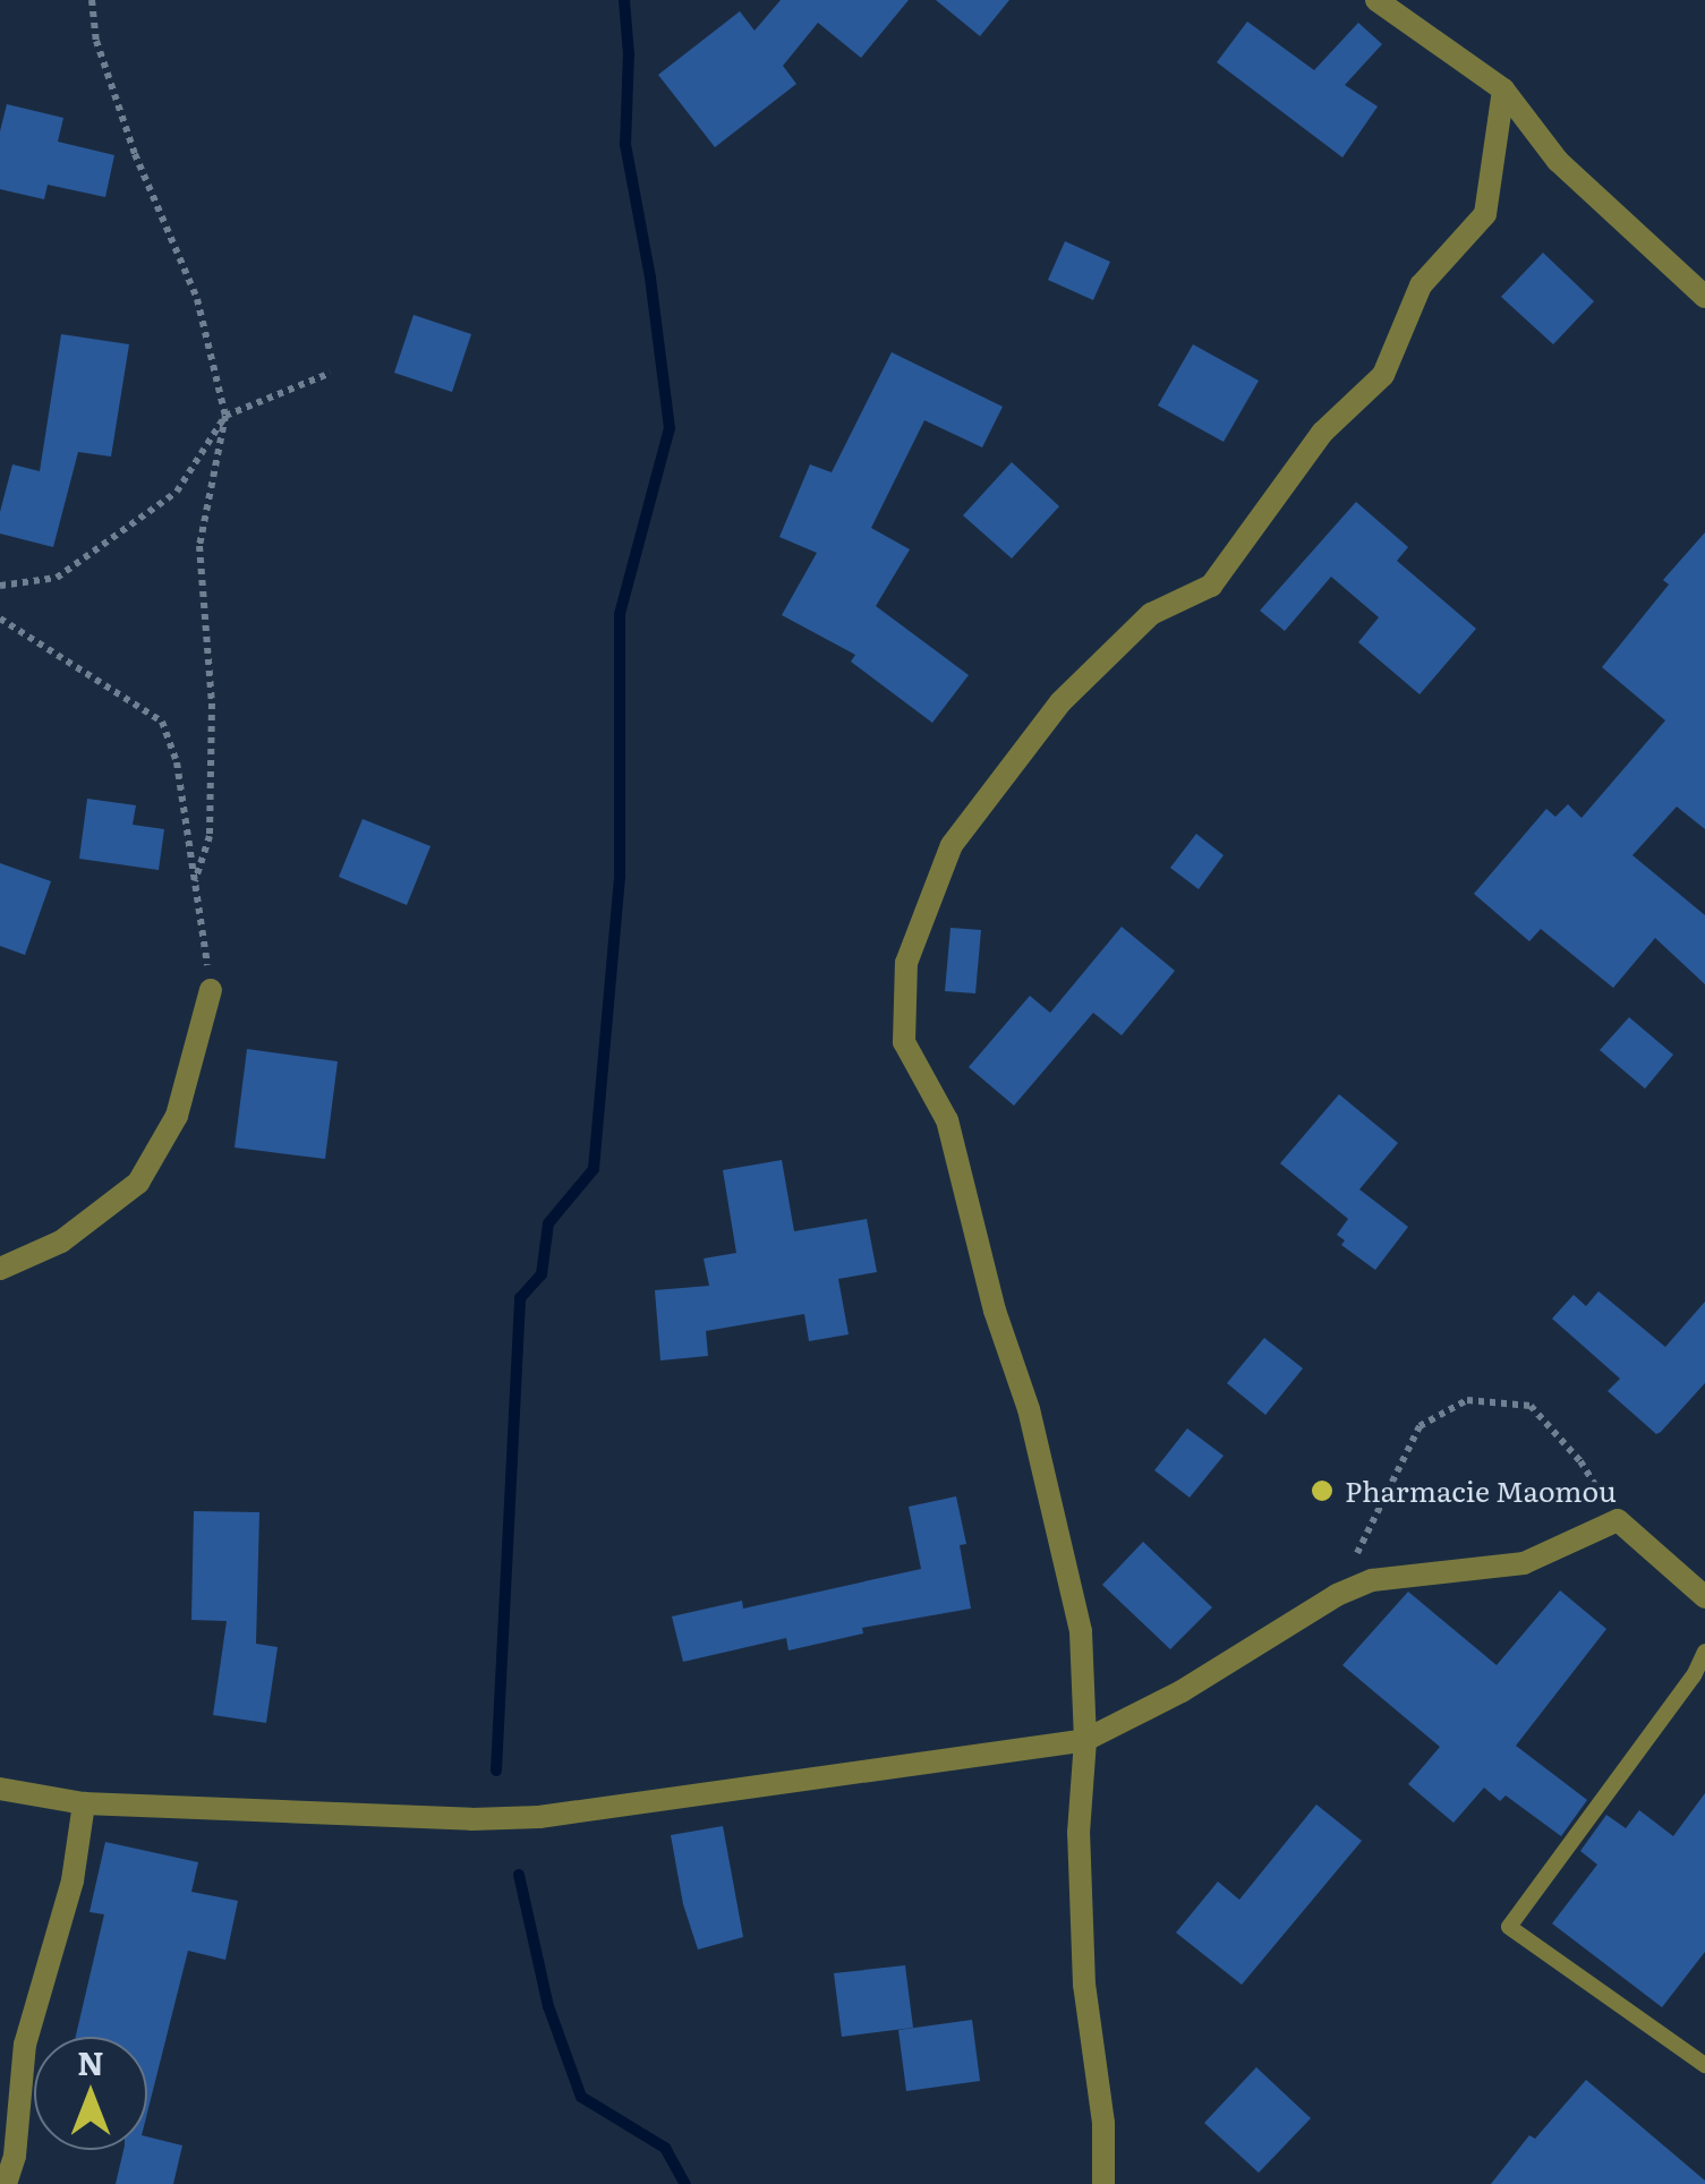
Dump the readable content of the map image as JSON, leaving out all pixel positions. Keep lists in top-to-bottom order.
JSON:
{
  "places": ["Pharmacie Maomou"],
  "north": "top"
}
